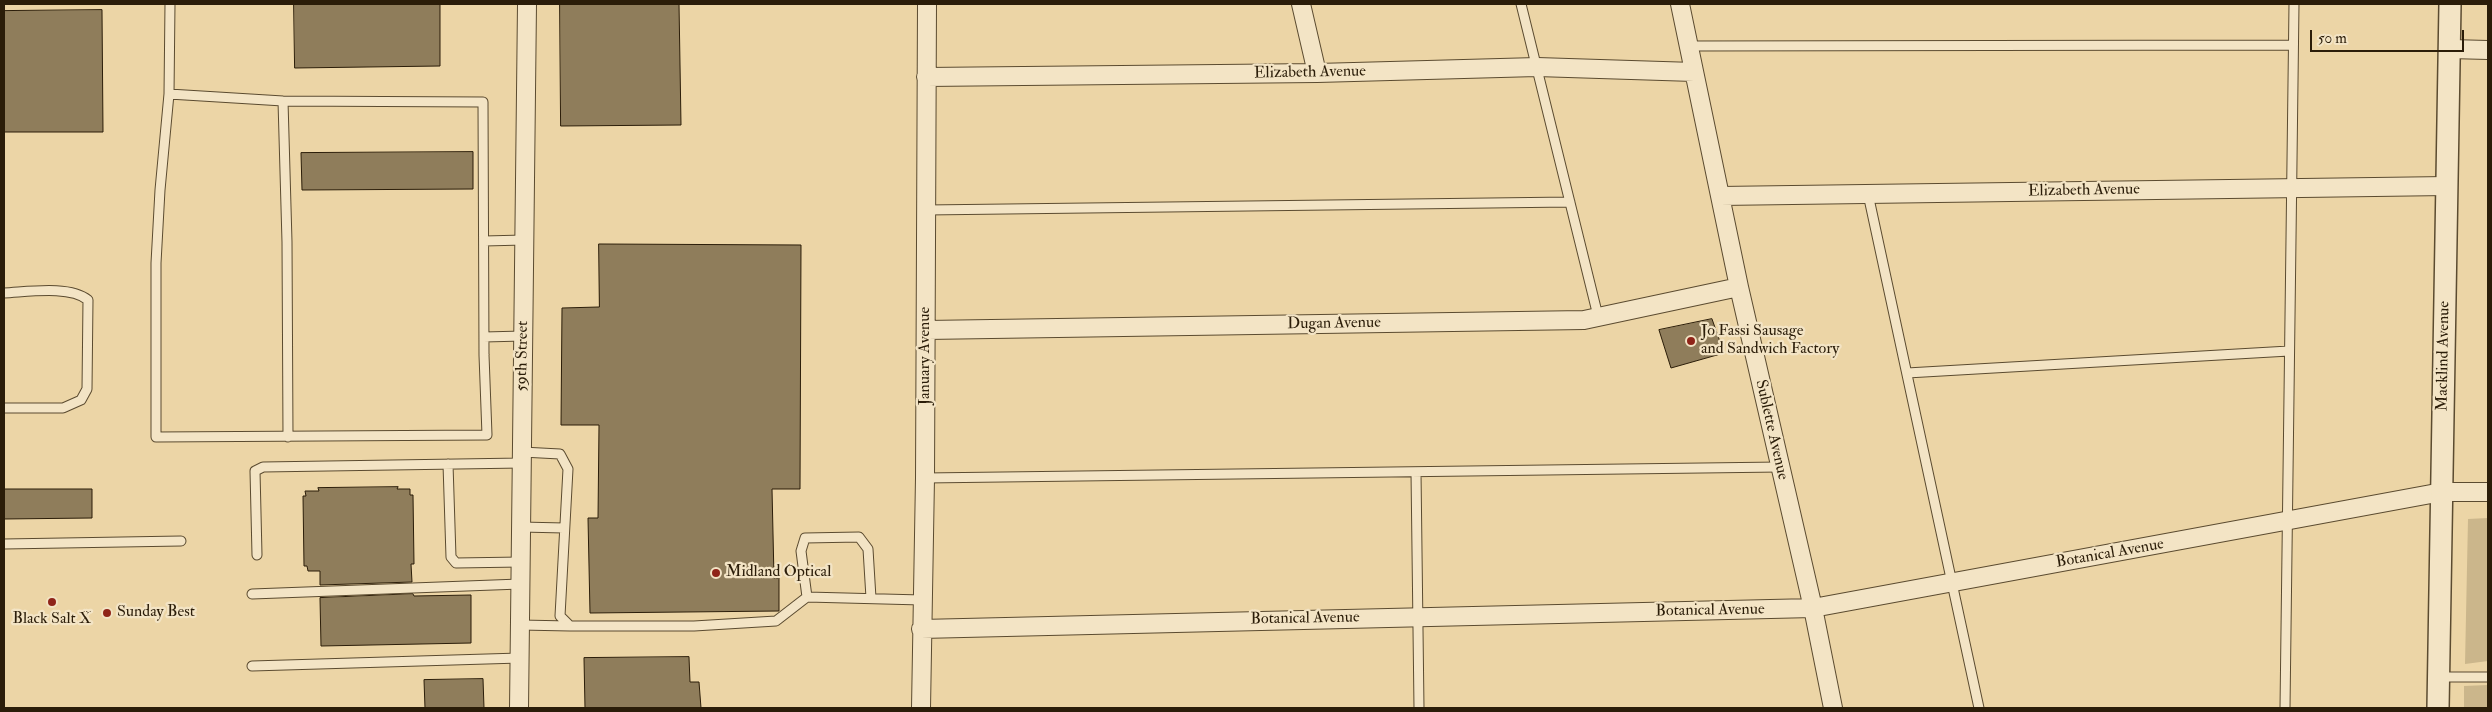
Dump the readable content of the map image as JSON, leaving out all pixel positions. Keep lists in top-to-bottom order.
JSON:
{
  "streets": {
    "street": [
      "Elizabeth Avenue",
      "Dugan Avenue",
      "59th Street",
      "January Avenue",
      "Macklind Avenue",
      "Sublette Avenue",
      "Botanical Avenue"
    ]
  },
  "crossings": [
    ["Elizabeth Avenue", "January Avenue"],
    ["Elizabeth Avenue", "Macklind Avenue"],
    ["Elizabeth Avenue", "Sublette Avenue"],
    ["Dugan Avenue", "January Avenue"],
    ["Dugan Avenue", "Sublette Avenue"],
    ["January Avenue", "Botanical Avenue"],
    ["Macklind Avenue", "Botanical Avenue"],
    ["Sublette Avenue", "Botanical Avenue"]
  ],
  "places": [
    "Jo Fassi Sausage and Sandwich Factory",
    "Midland Optical",
    "Black Salt X",
    "Sunday Best"
  ],
  "scale_bar": "50 m"
}
